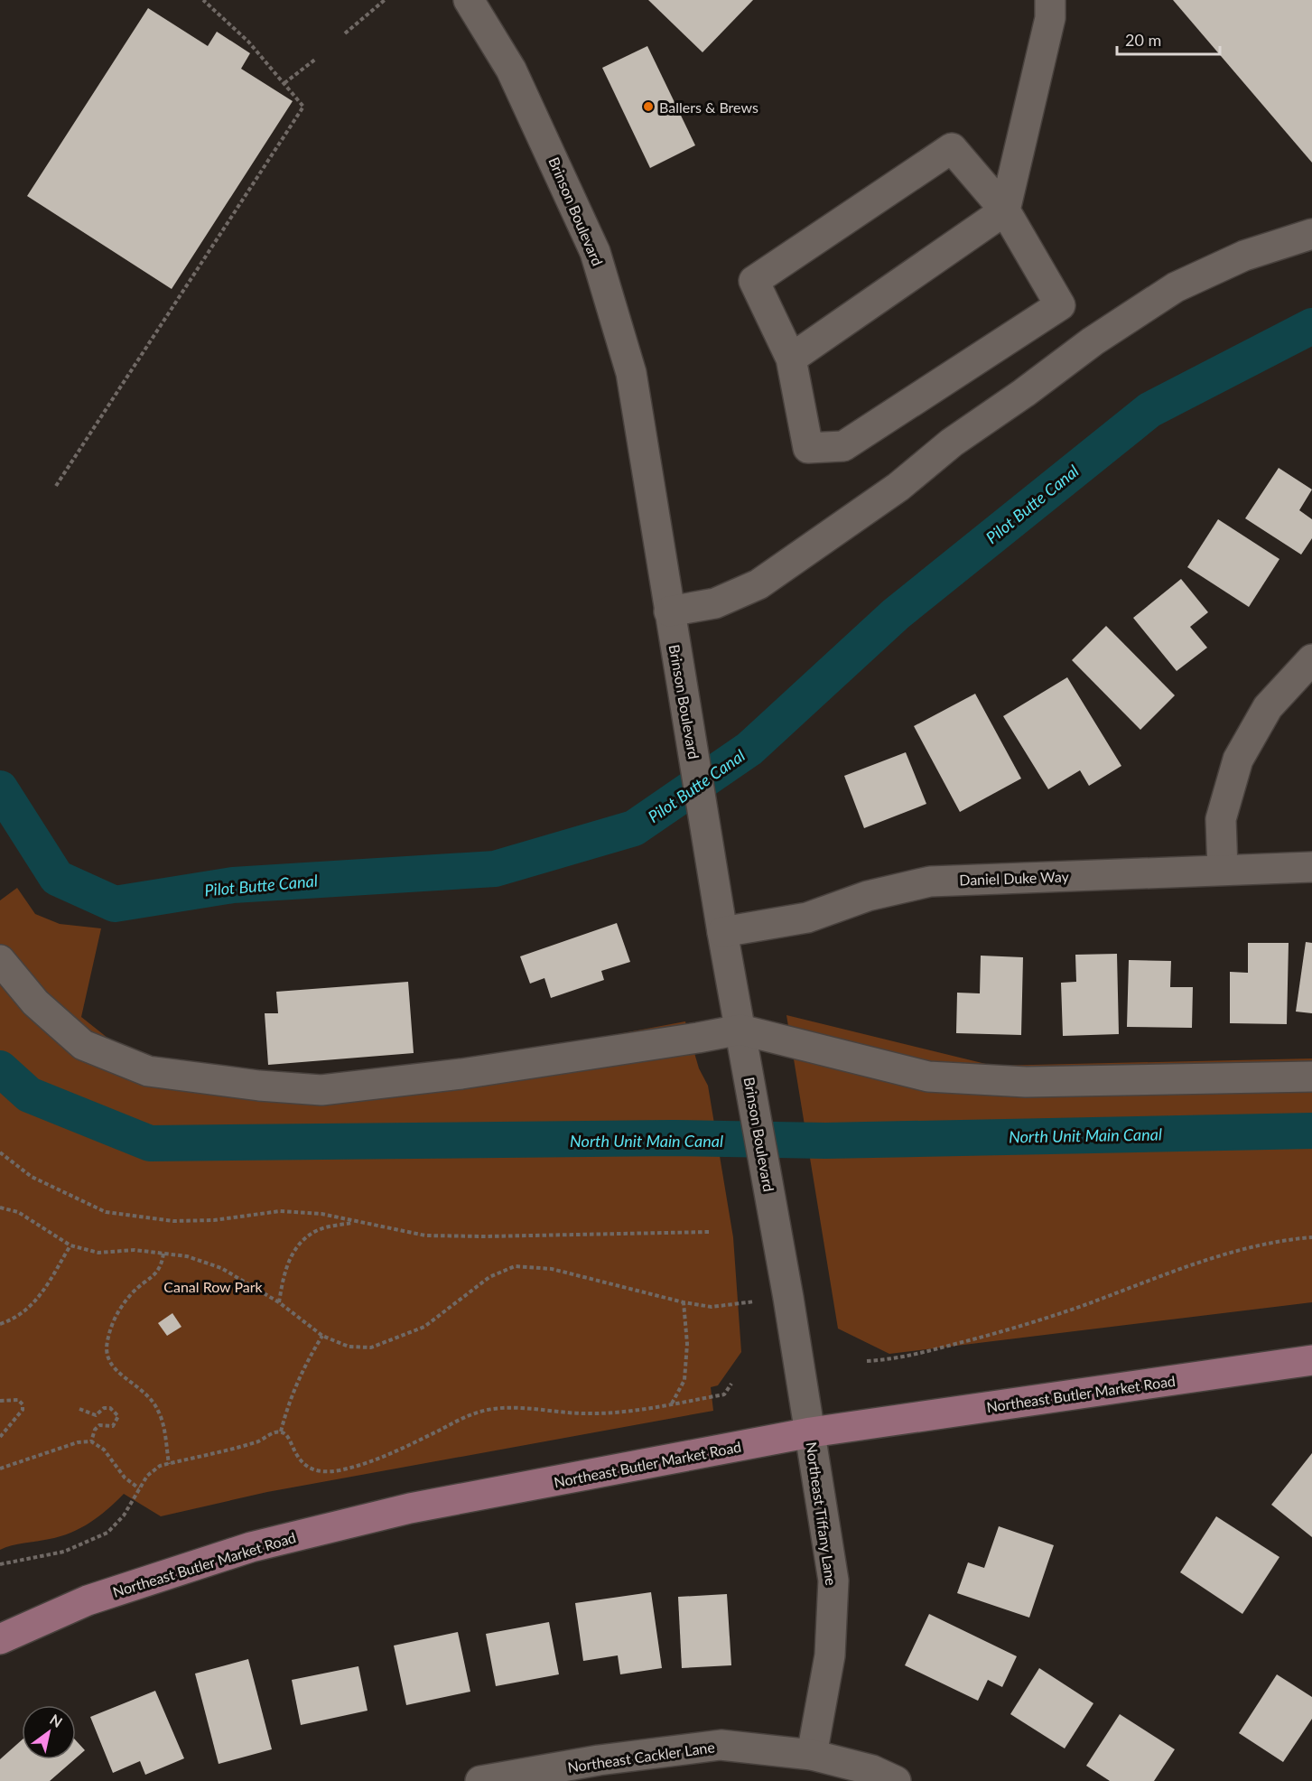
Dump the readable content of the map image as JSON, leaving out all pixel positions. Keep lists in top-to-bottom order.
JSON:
{
  "streets": {
    "main road": ["Northeast Butler Market Road"],
    "street": [
      "Brinson Boulevard",
      "Daniel Duke Way",
      "Northeast Tiffany Lane",
      "Northeast Cackler Lane"
    ]
  },
  "crossings": [
    ["Brinson Boulevard", "Daniel Duke Way"],
    ["Brinson Boulevard", "Northeast Butler Market Road"],
    ["Brinson Boulevard", "Northeast Tiffany Lane"],
    ["Northeast Butler Market Road", "Northeast Tiffany Lane"],
    ["Northeast Tiffany Lane", "Northeast Cackler Lane"]
  ],
  "water": ["Pilot Butte Canal", "North Unit Main Canal"],
  "parks": ["Canal Row Park"],
  "places": ["Ballers & Brews"],
  "scale_bar": "20 m",
  "north": "top right"
}
